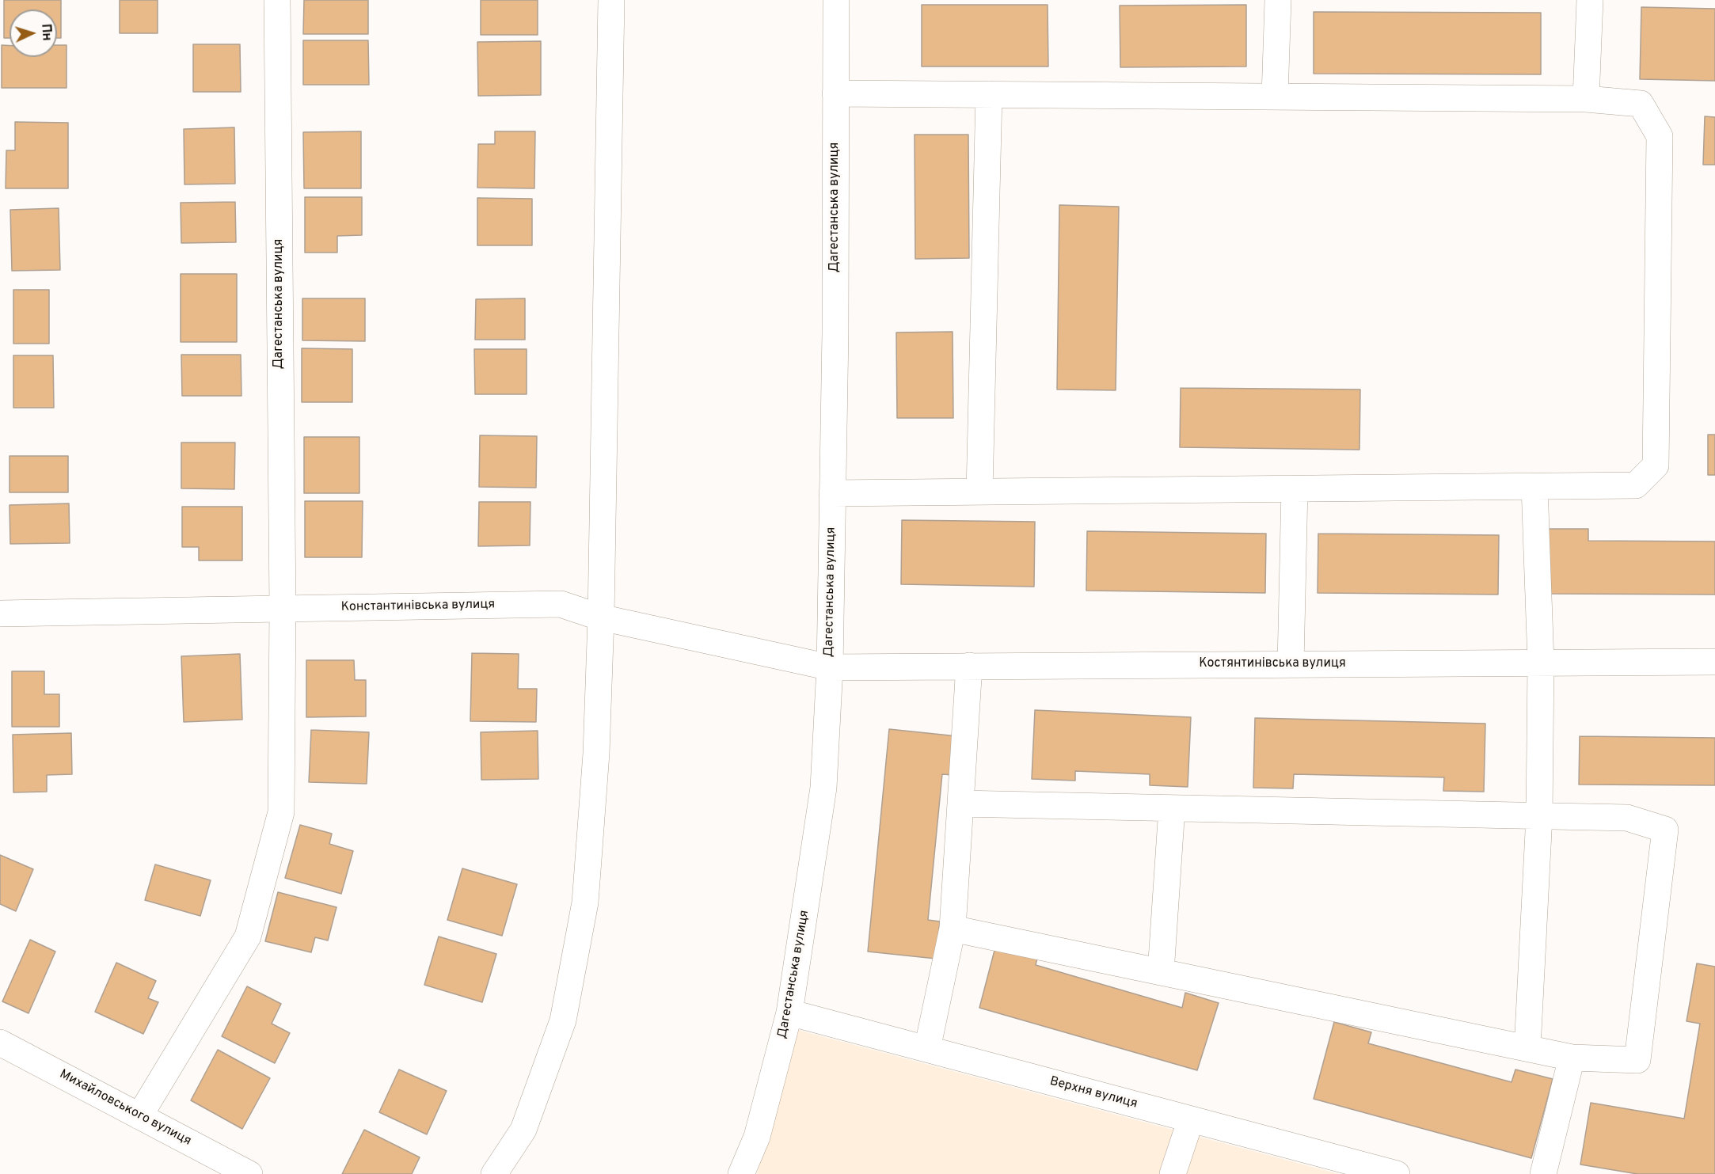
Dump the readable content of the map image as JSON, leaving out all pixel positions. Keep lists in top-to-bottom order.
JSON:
{
  "streets": {
    "street": [
      "Дагестанська вулиця",
      "Константинівська вулиця",
      "Костянтинівська вулиця",
      "Верхня вулиця",
      "Михайловського вулиця"
    ]
  },
  "crossings": [
    ["Дагестанська вулиця", "Константинівська вулиця"],
    ["Дагестанська вулиця", "Костянтинівська вулиця"],
    ["Дагестанська вулиця", "Верхня вулиця"],
    ["Дагестанська вулиця", "Михайловського вулиця"],
    ["Константинівська вулиця", "Костянтинівська вулиця"]
  ],
  "north": "right"
}
